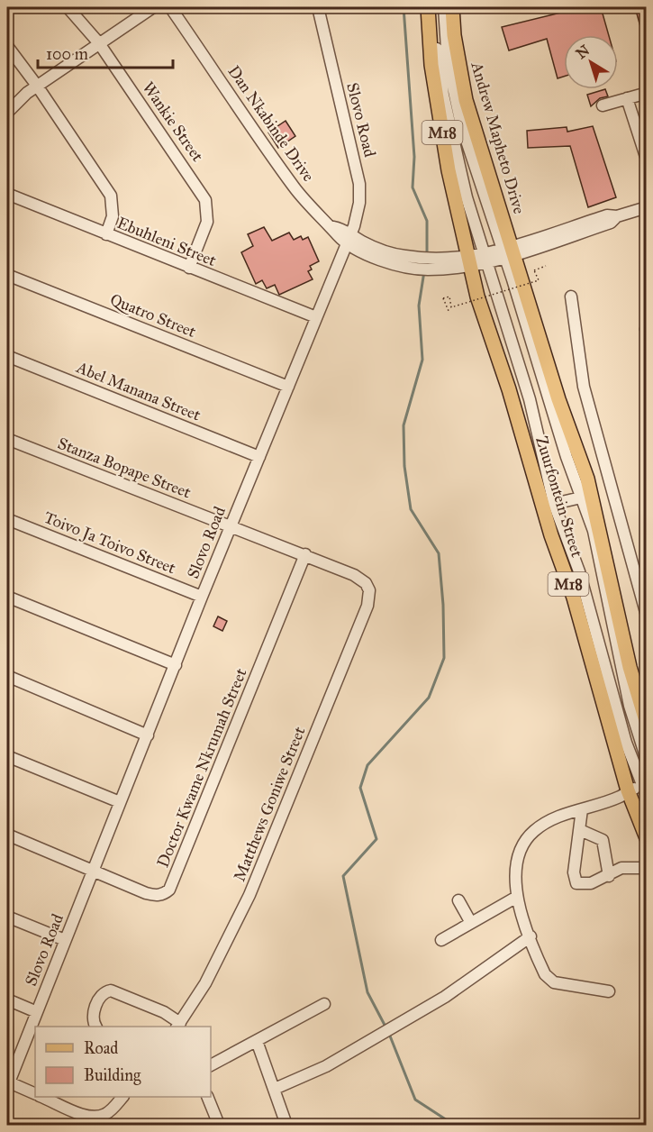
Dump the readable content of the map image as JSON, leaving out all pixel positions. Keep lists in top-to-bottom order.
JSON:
{
  "streets": {
    "main road": ["M18", "Andrew Mapheto Drive", "Zuurfontein Street"],
    "street": [
      "Slovo Road",
      "Wankie Street",
      "Dan Nkabinde Drive",
      "Ebuhleni Street",
      "Quatro Street",
      "Abel Manana Street",
      "Stanza Bopape Street",
      "Toivo Ja Toivo Street",
      "Doctor Kwame Nkrumah Street",
      "Matthews Goniwe Street"
    ]
  },
  "crossings": [
    ["Slovo Road", "Dan Nkabinde Drive"],
    ["Slovo Road", "Ebuhleni Street"],
    ["Slovo Road", "Quatro Street"],
    ["Slovo Road", "Abel Manana Street"],
    ["Slovo Road", "Stanza Bopape Street"],
    ["Slovo Road", "Toivo Ja Toivo Street"],
    ["Slovo Road", "Doctor Kwame Nkrumah Street"],
    ["Wankie Street", "Ebuhleni Street"],
    ["Dan Nkabinde Drive", "M18"],
    ["Dan Nkabinde Drive", "Andrew Mapheto Drive"],
    ["Dan Nkabinde Drive", "Zuurfontein Street"],
    ["M18", "Zuurfontein Street"],
    ["Andrew Mapheto Drive", "Zuurfontein Street"],
    ["Stanza Bopape Street", "Doctor Kwame Nkrumah Street"],
    ["Stanza Bopape Street", "Matthews Goniwe Street"]
  ],
  "legend": ["Road", "Building"],
  "scale_bar": "100 m",
  "north": "top left"
}
